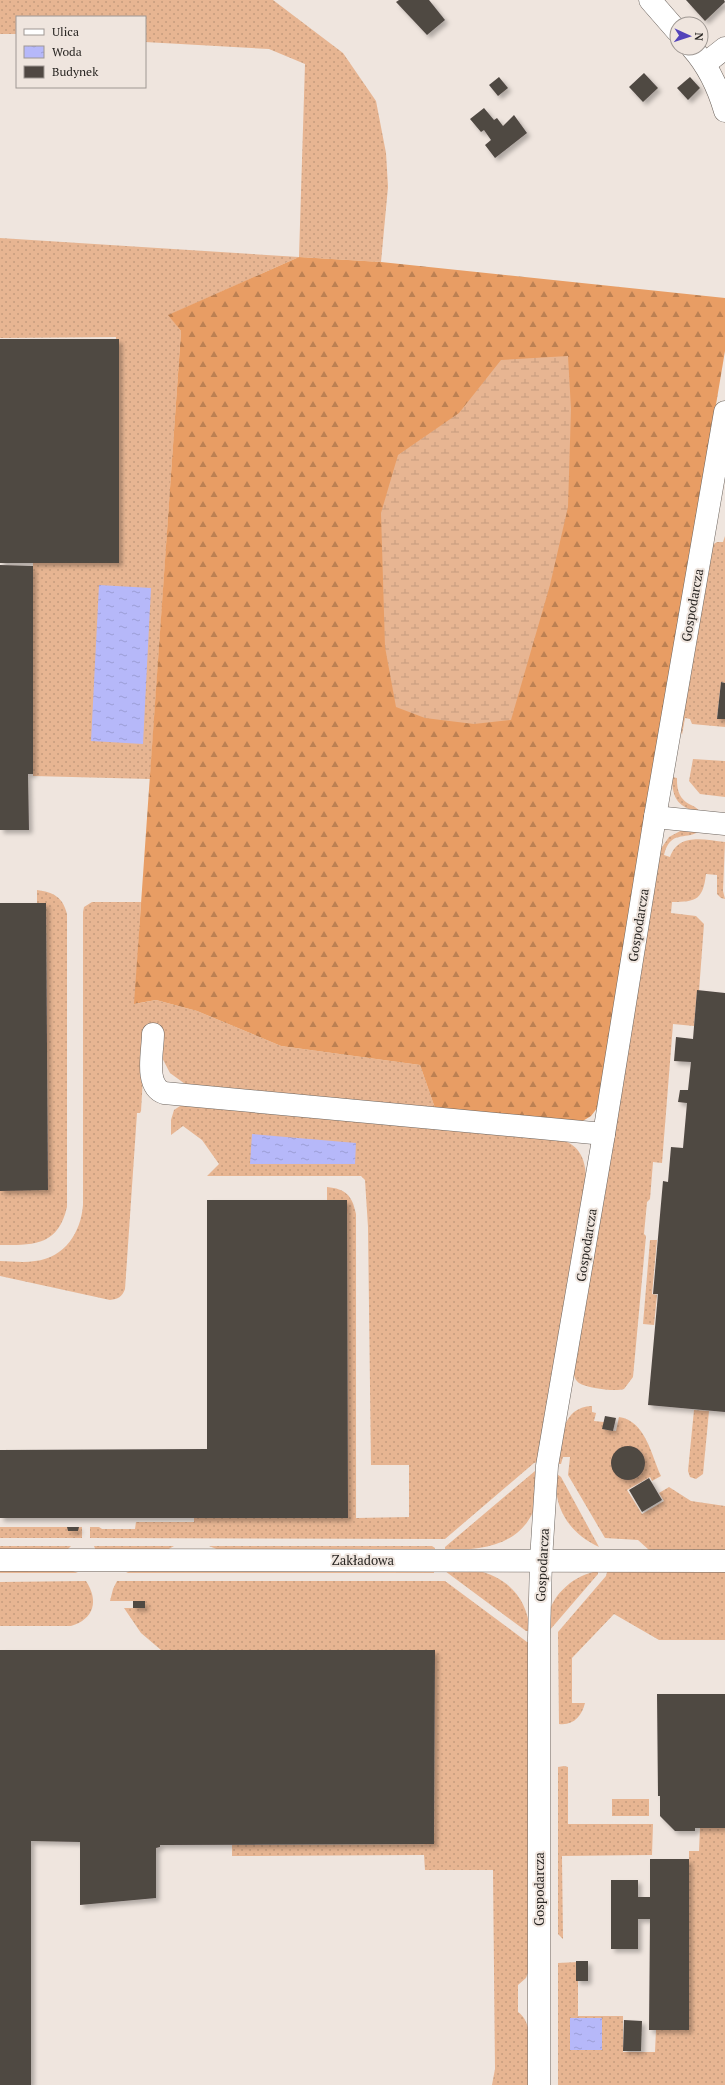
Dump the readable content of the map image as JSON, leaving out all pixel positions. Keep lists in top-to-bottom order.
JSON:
{
  "streets": {
    "street": ["Gospodarcza", "Zakładowa"]
  },
  "crossings": [
    ["Gospodarcza", "Zakładowa"]
  ],
  "legend": ["Ulica", "Woda", "Budynek"],
  "north": "right"
}
